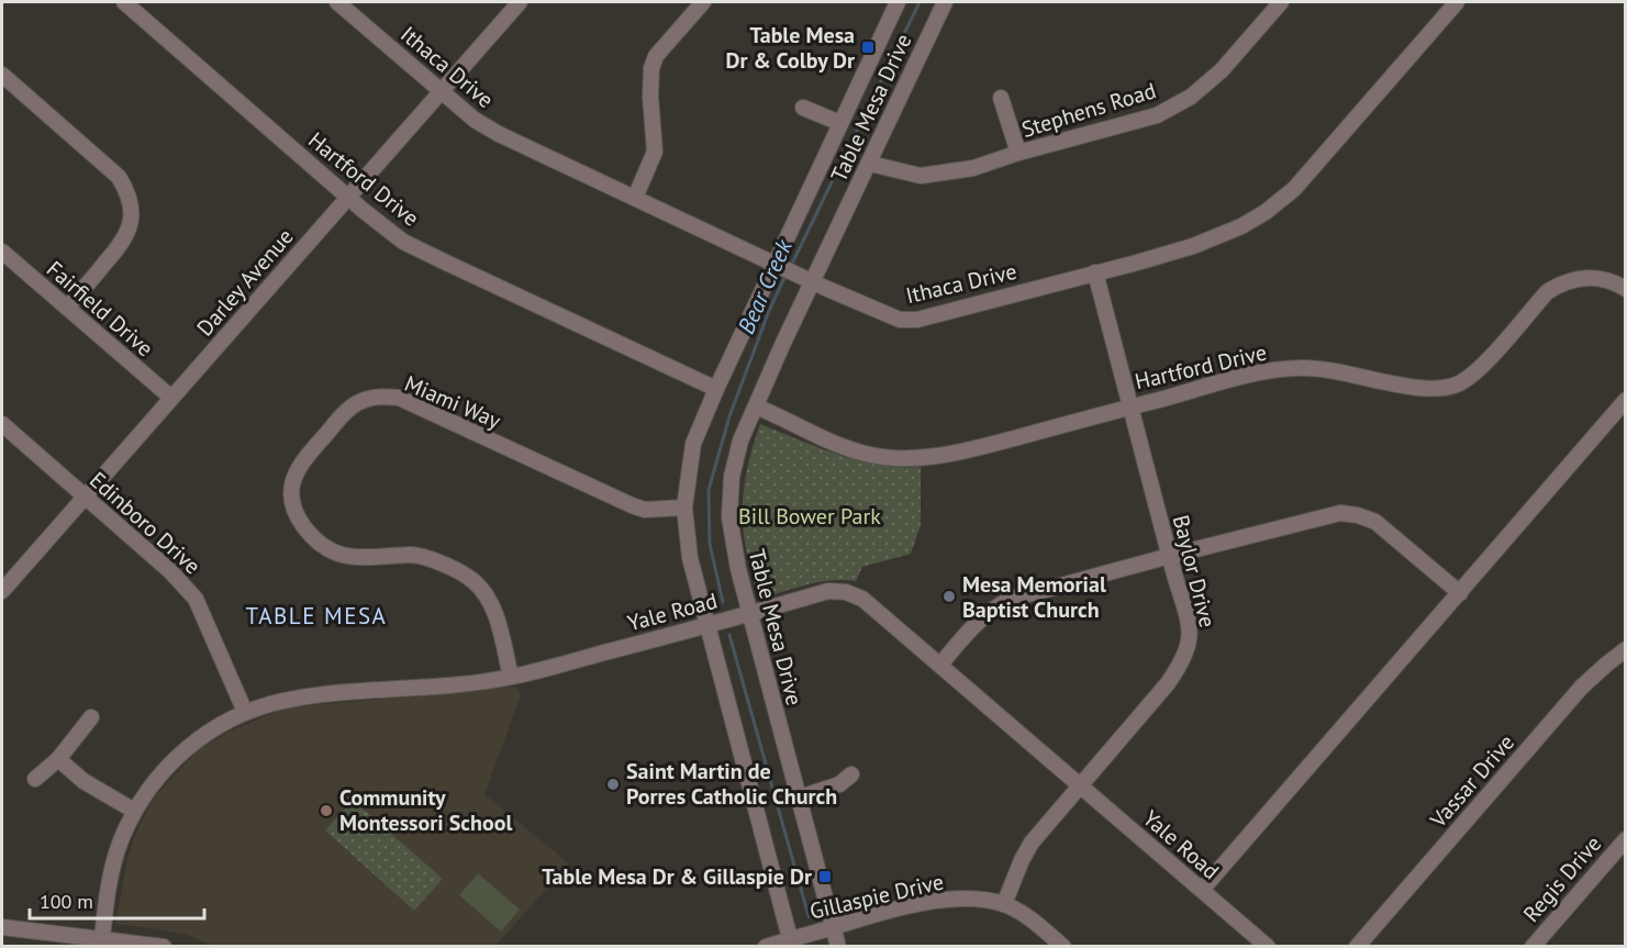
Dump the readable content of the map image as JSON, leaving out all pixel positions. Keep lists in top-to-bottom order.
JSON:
{
  "streets": {
    "street": [
      "Ithaca Drive",
      "Table Mesa Drive",
      "Stephens Road",
      "Hartford Drive",
      "Darley Avenue",
      "Fairfield Drive",
      "Miami Way",
      "Edinboro Drive",
      "Baylor Drive",
      "Yale Road",
      "Vassar Drive",
      "Regis Drive",
      "Gillaspie Drive"
    ]
  },
  "crossings": [
    ["Ithaca Drive", "Table Mesa Drive"],
    ["Ithaca Drive", "Darley Avenue"],
    ["Ithaca Drive", "Baylor Drive"],
    ["Table Mesa Drive", "Stephens Road"],
    ["Table Mesa Drive", "Hartford Drive"],
    ["Table Mesa Drive", "Miami Way"],
    ["Table Mesa Drive", "Yale Road"],
    ["Table Mesa Drive", "Gillaspie Drive"],
    ["Hartford Drive", "Darley Avenue"],
    ["Hartford Drive", "Baylor Drive"],
    ["Darley Avenue", "Fairfield Drive"],
    ["Darley Avenue", "Edinboro Drive"],
    ["Miami Way", "Yale Road"],
    ["Edinboro Drive", "Yale Road"],
    ["Baylor Drive", "Yale Road"],
    ["Baylor Drive", "Gillaspie Drive"]
  ],
  "districts": ["TABLE MESA"],
  "water": ["Bear Creek"],
  "parks": ["Bill Bower Park"],
  "places": {
    "transit": ["Table Mesa Dr & Colby Dr", "Table Mesa Dr & Gillaspie Dr"],
    "other": ["Mesa Memorial Baptist Church", "Saint Martin de Porres Catholic Church", "Community Montessori School"]
  },
  "scale_bar": "100 m"
}
